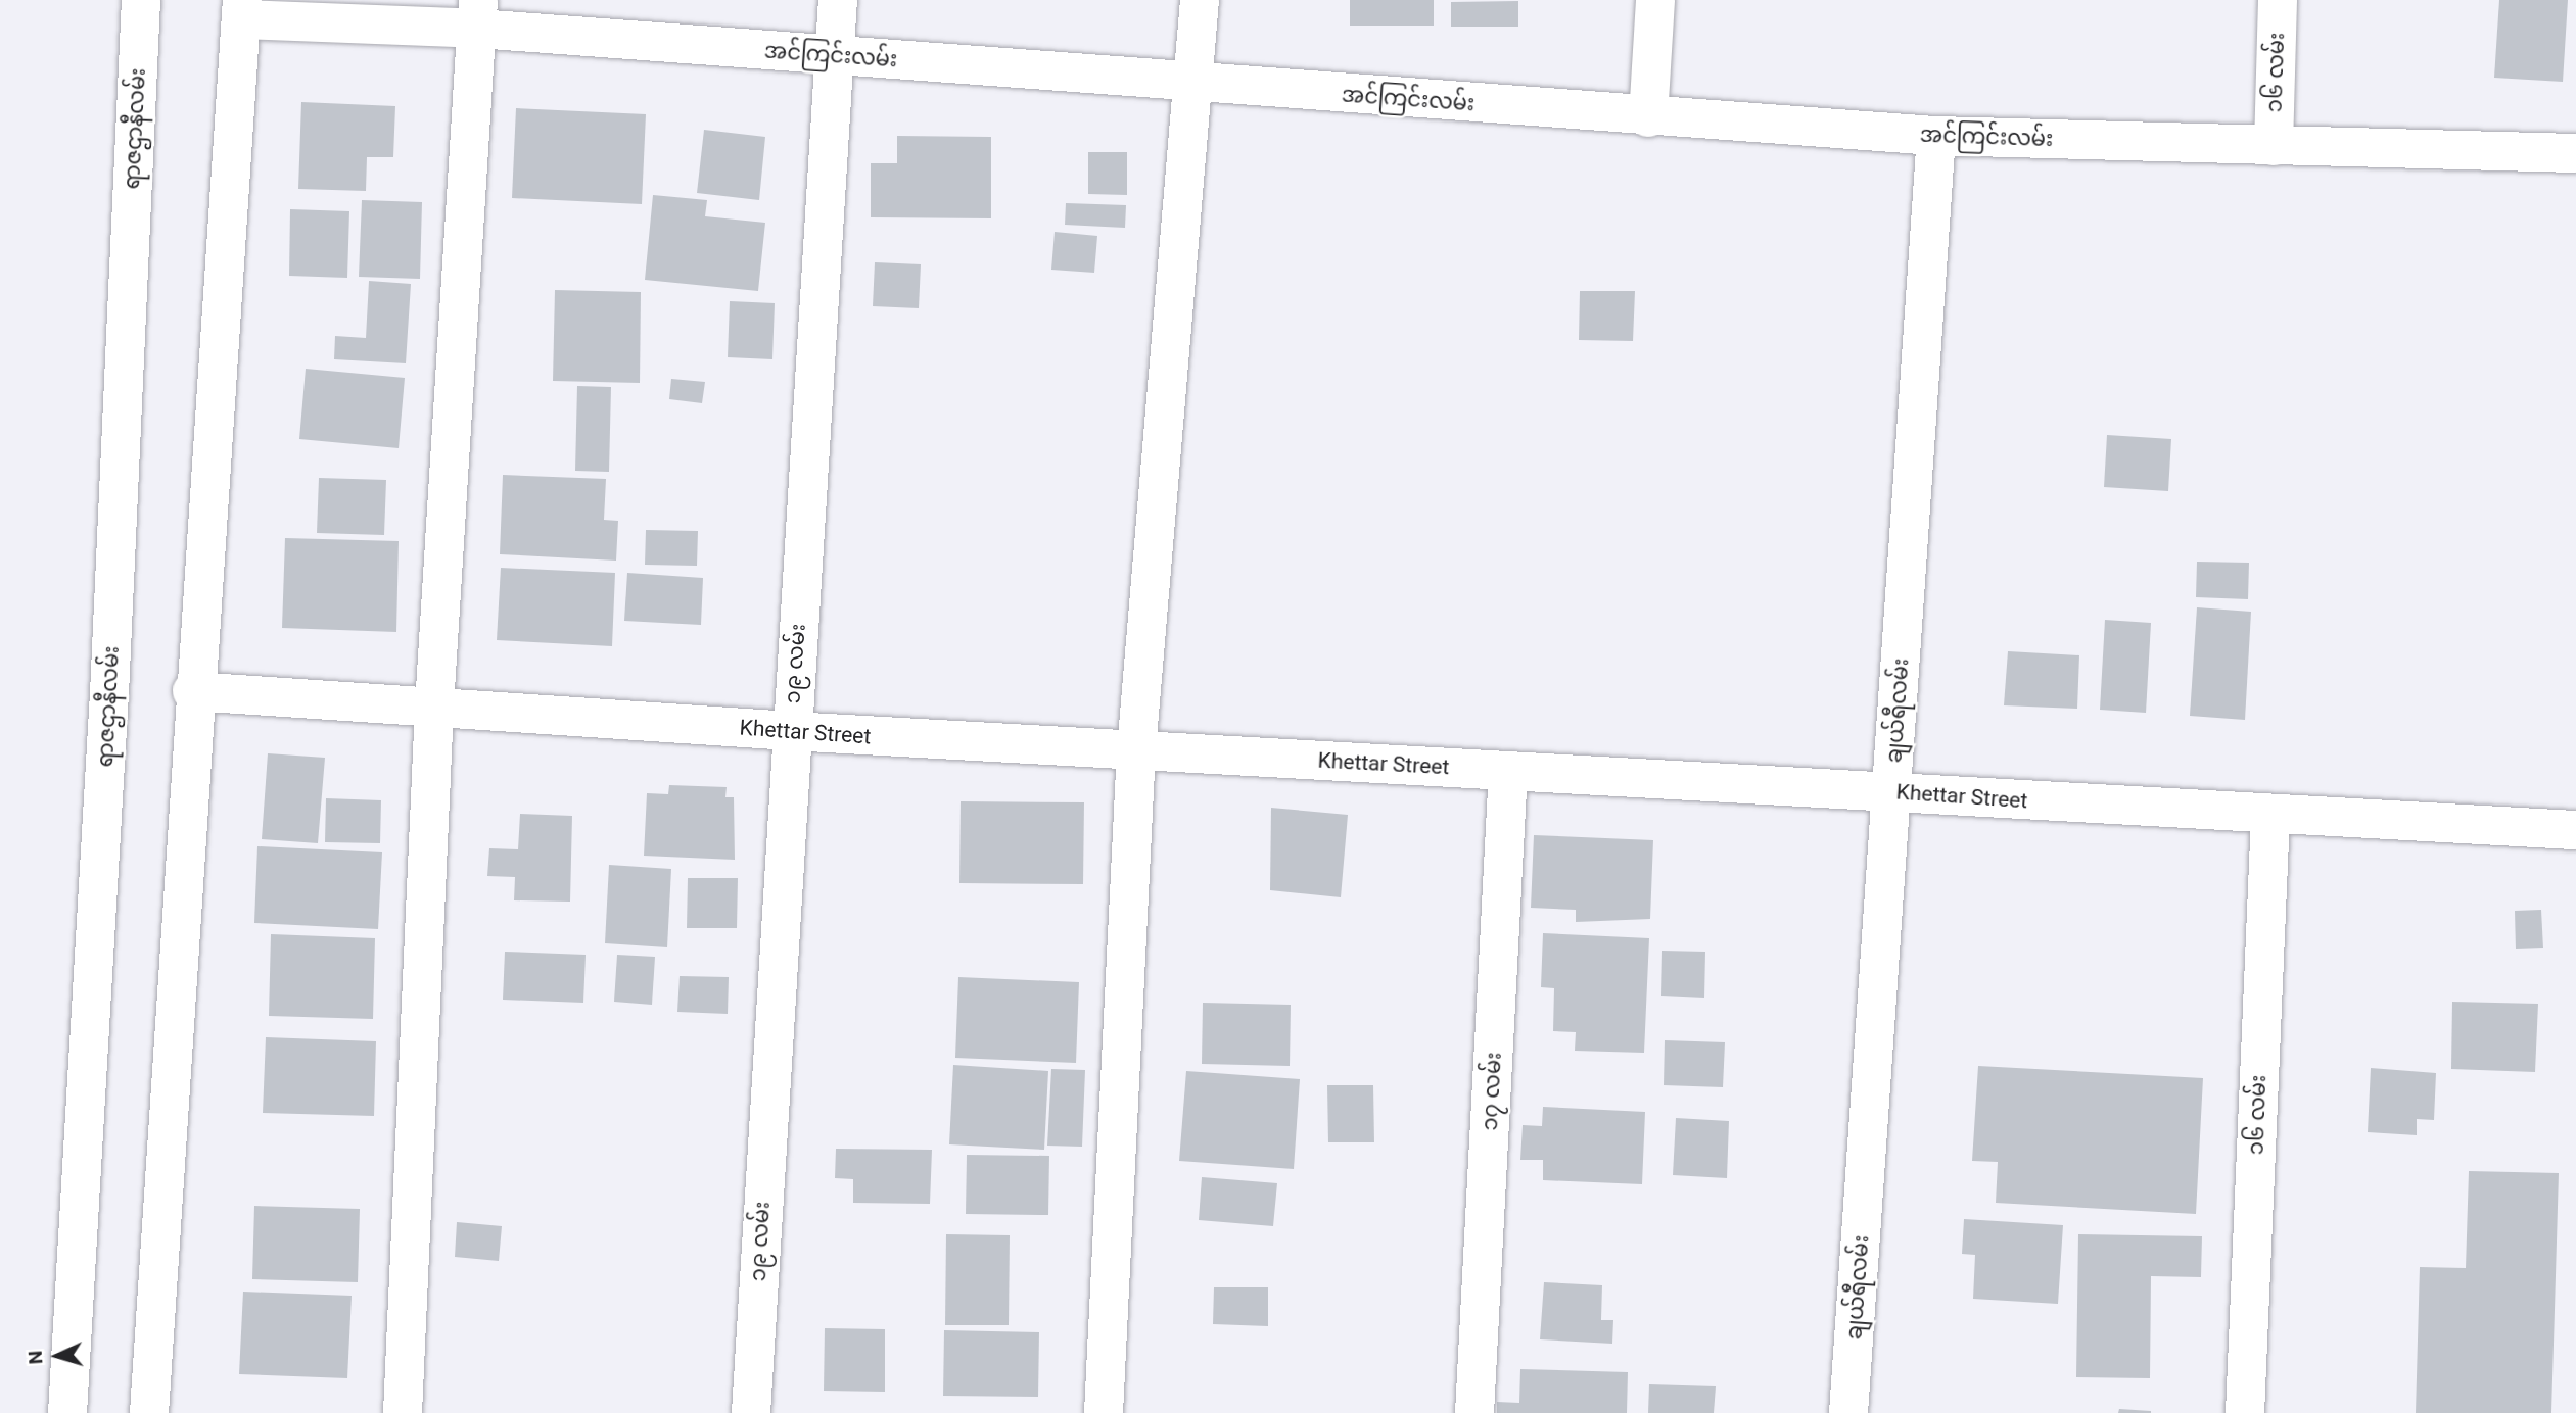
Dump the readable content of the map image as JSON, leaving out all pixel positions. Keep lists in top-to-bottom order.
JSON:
{
  "streets": {
    "street": [
      "အင်ကြင်းလမ်း",
      "၁၆ လမ်း",
      "ရာဇဌာနီလမ်း",
      "၁၉ လမ်း",
      "ချယ်ရီလမ်း",
      "Khettar Street",
      "၁၇ လမ်း"
    ]
  },
  "crossings": [
    ["အင်ကြင်းလမ်း", "၁၆ လမ်း"],
    ["အင်ကြင်းလမ်း", "၁၉ လမ်း"],
    ["အင်ကြင်းလမ်း", "ချယ်ရီလမ်း"],
    ["၁၆ လမ်း", "Khettar Street"],
    ["၁၉ လမ်း", "Khettar Street"],
    ["ချယ်ရီလမ်း", "Khettar Street"],
    ["Khettar Street", "၁၇ လမ်း"]
  ],
  "north": "left"
}
